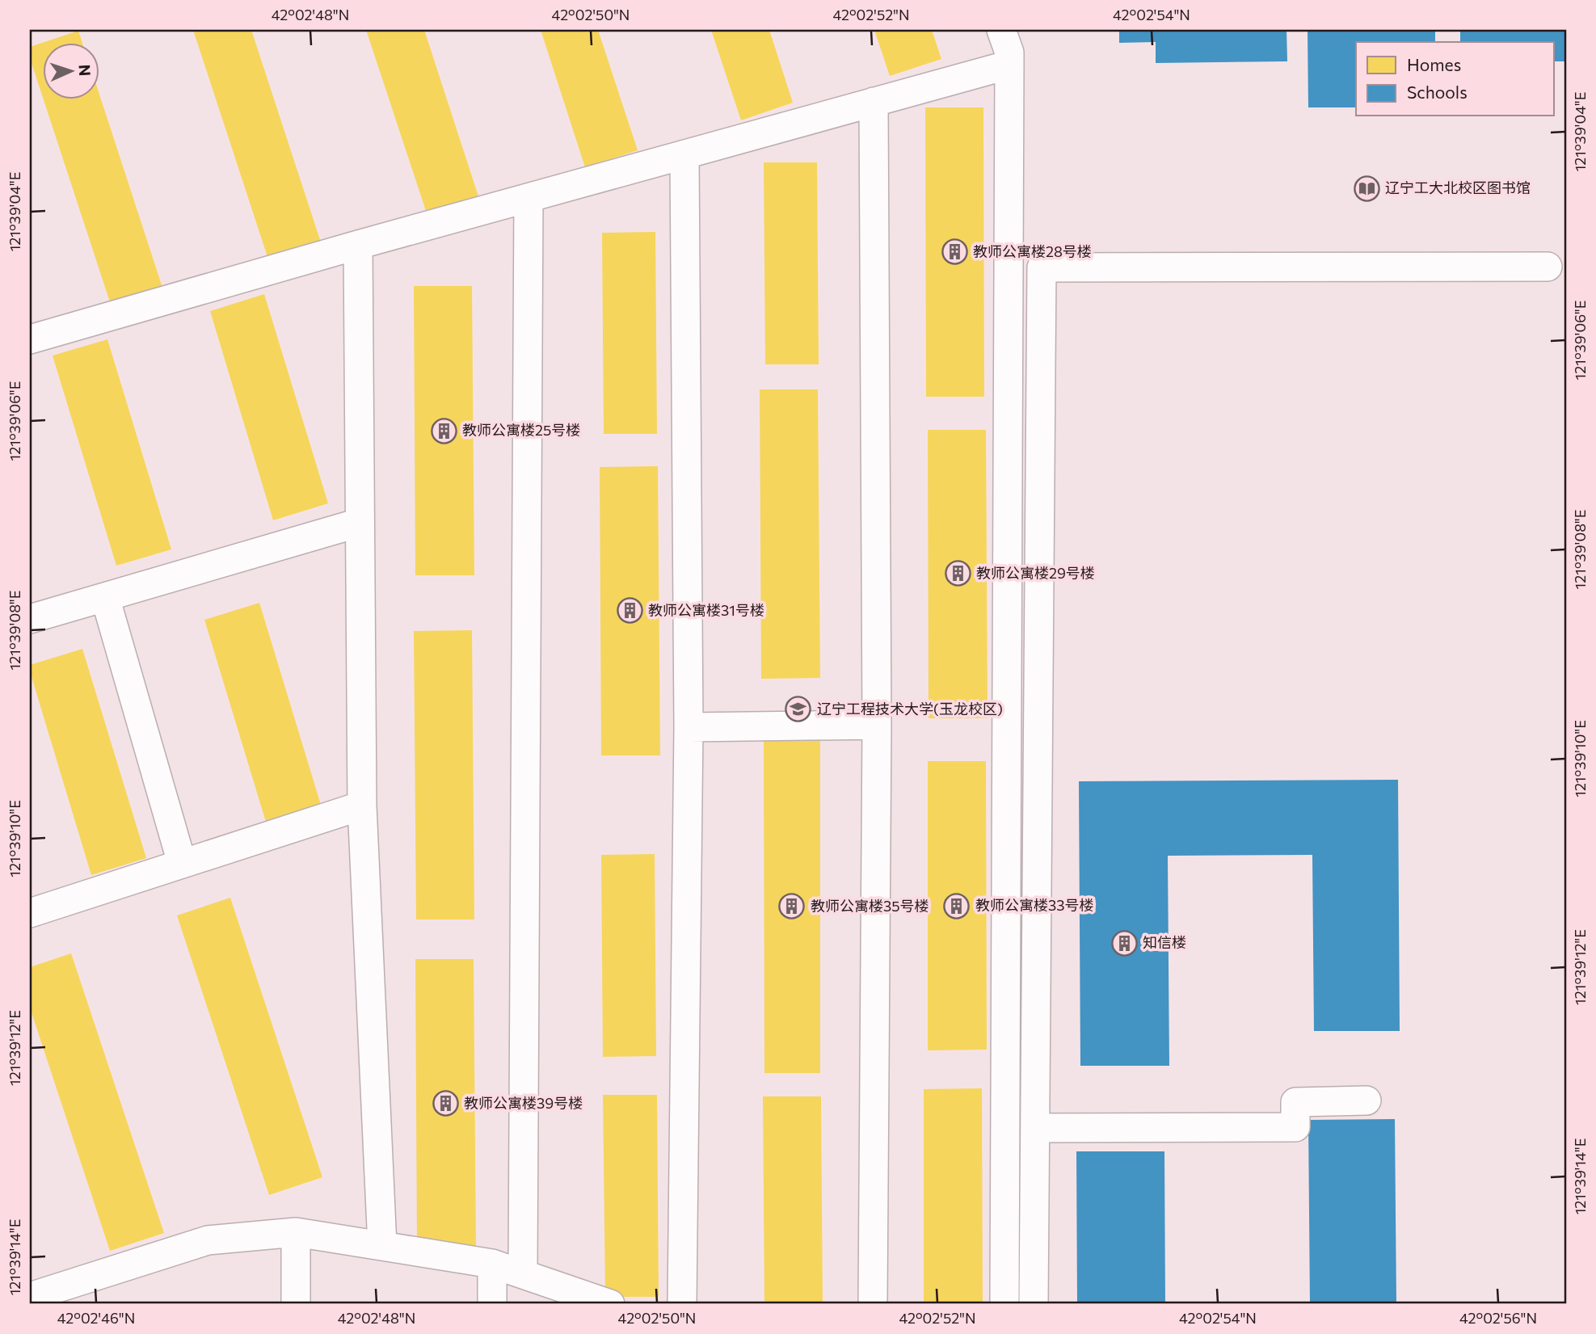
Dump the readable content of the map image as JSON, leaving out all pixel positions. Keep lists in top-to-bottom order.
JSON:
{
  "places": {
    "library": ["辽宁工大北校区图书馆"],
    "building": [
      "教师公寓楼28号楼",
      "教师公寓楼25号楼",
      "教师公寓楼29号楼",
      "教师公寓楼31号楼",
      "教师公寓楼33号楼",
      "教师公寓楼35号楼",
      "知信楼",
      "教师公寓楼39号楼"
    ],
    "school or university": ["辽宁工程技术大学(玉龙校区)"]
  },
  "legend": ["Homes", "Schools"],
  "north": "right",
  "coordinates": [
    "42°02'48\"N",
    "42°02'50\"N",
    "42°02'52\"N",
    "42°02'54\"N",
    "121°39'04\"E",
    "121°39'06\"E",
    "121°39'08\"E",
    "121°39'10\"E",
    "121°39'12\"E",
    "121°39'14\"E",
    "42°02'46\"N",
    "42°02'56\"N"
  ]
}
